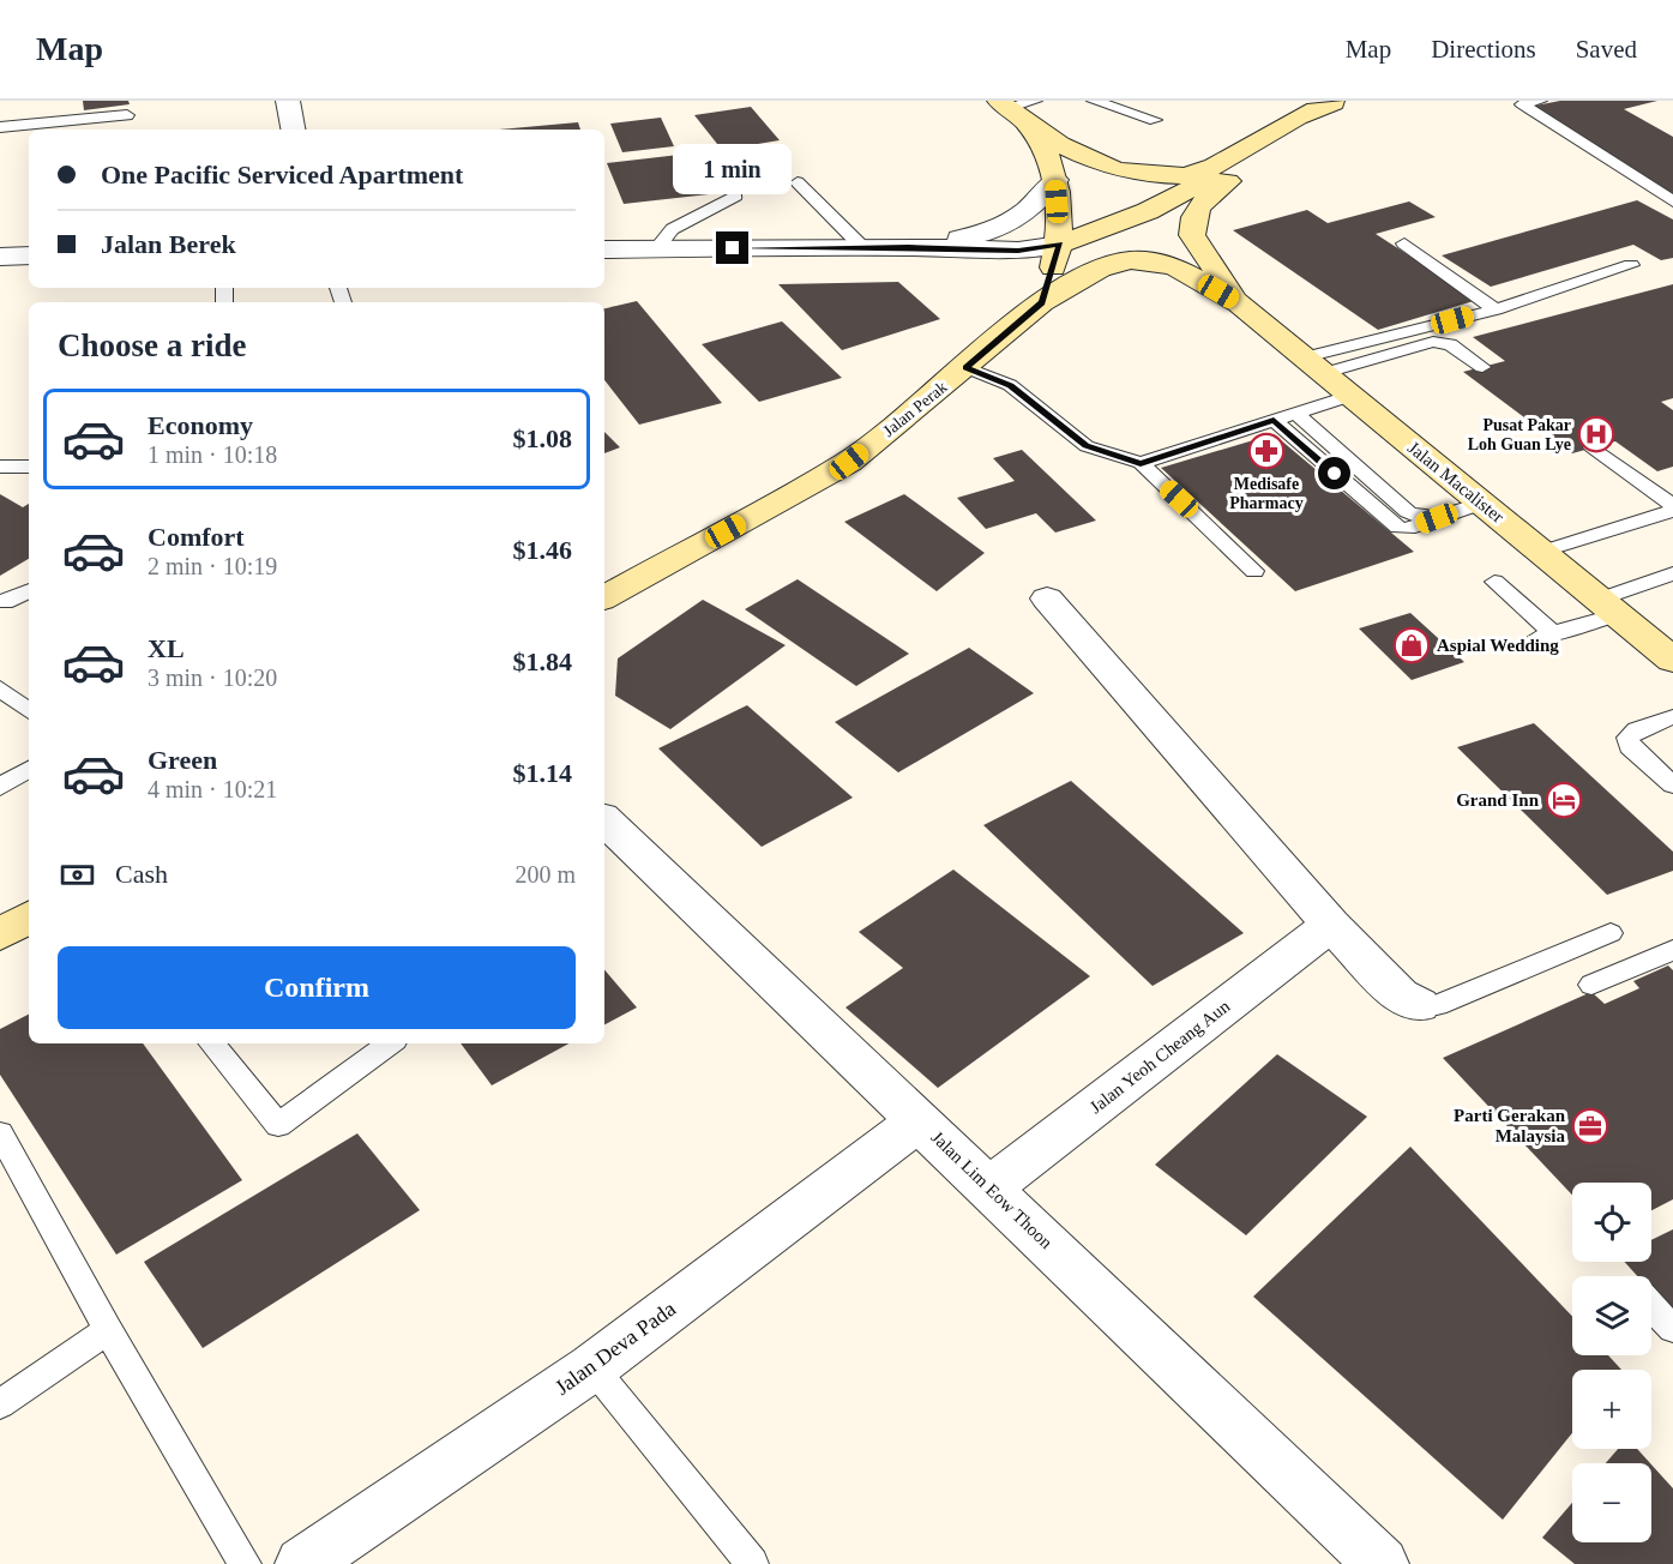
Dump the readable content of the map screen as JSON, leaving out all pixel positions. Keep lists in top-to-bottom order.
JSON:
{
  "streets": {
    "main road": ["Jalan Perak", "Jalan Macalister"],
    "street": ["Jalan Yeoh Cheang Aun", "Jalan Lim Eow Thoon", "Jalan Deva Pada"]
  },
  "crossings": [
    ["Jalan Perak", "Jalan Macalister"],
    ["Jalan Yeoh Cheang Aun", "Jalan Lim Eow Thoon"],
    ["Jalan Lim Eow Thoon", "Jalan Deva Pada"]
  ],
  "places": {
    "hospital": ["Pusat Pakar Loh Guan Lye"],
    "pharmacy": ["Medisafe Pharmacy"],
    "shop": ["Aspial Wedding"],
    "hotel": ["Grand Inn"],
    "office": ["Parti Gerakan Malaysia"]
  },
  "page": {
    "header": "Map",
    "nav": ["Map", "Directions", "Saved"],
    "banner": ["One Pacific Serviced Apartment", "Jalan Berek"],
    "bubble": "1 min",
    "heading": "Choose a ride",
    "list": [
      {
        "name": "Economy",
        "note": "1 min · 10:18",
        "value": "$1.08"
      },
      {
        "name": "Comfort",
        "note": "2 min · 10:19",
        "value": "$1.46"
      },
      {
        "name": "XL",
        "note": "3 min · 10:20",
        "value": "$1.84"
      },
      {
        "name": "Green",
        "note": "4 min · 10:21",
        "value": "$1.14"
      }
    ],
    "pay": ["Cash", "200 m"],
    "buttons": "Confirm",
    "map_buttons": ["+", "−"]
  }
}
